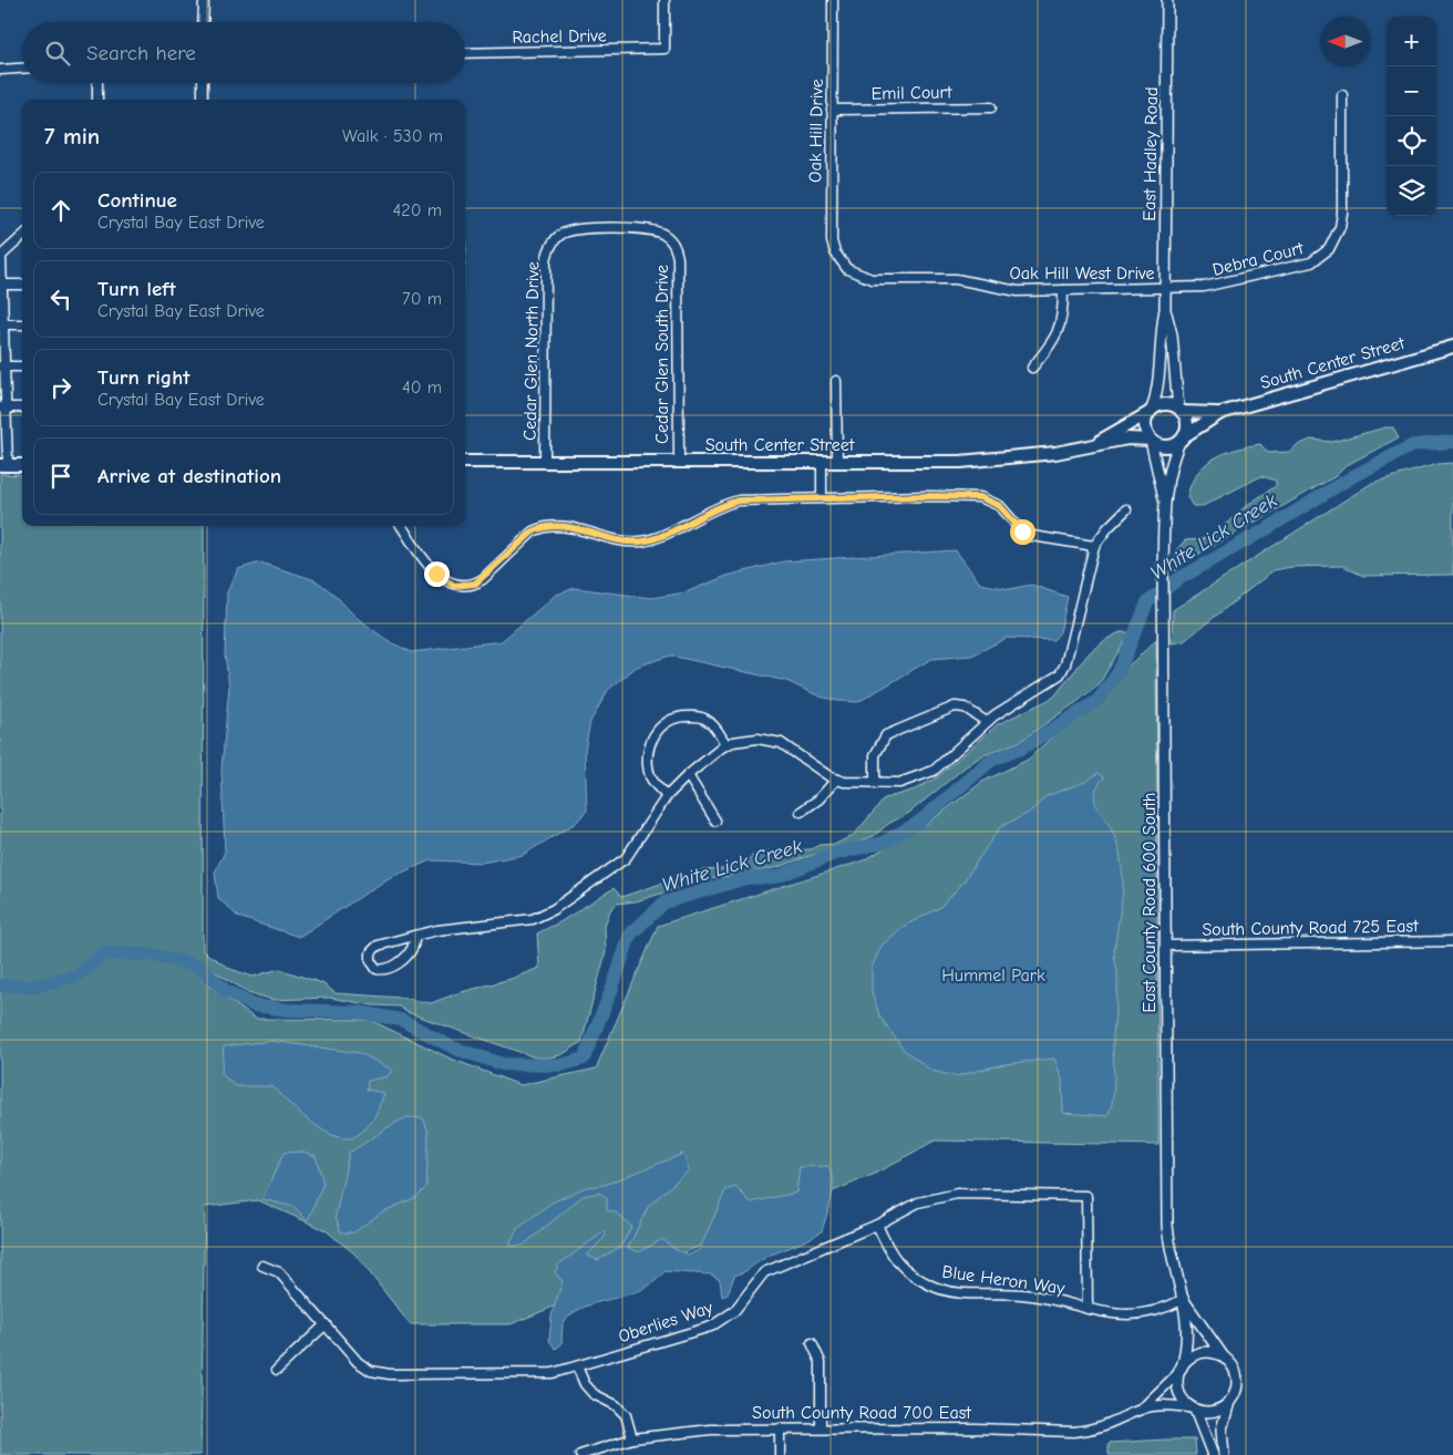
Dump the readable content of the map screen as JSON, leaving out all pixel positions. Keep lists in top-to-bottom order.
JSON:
{
  "streets": {
    "main road": ["South Center Street"],
    "street": [
      "Rachel Drive",
      "Emil Court",
      "Oak Hill Drive",
      "East Hadley Road",
      "Debra Court",
      "Oak Hill West Drive",
      "Cedar Glen North Drive",
      "Cedar Glen South Drive",
      "East County Road 600 South",
      "South County Road 725 East",
      "Blue Heron Way",
      "Oberlies Way",
      "South County Road 700 East"
    ]
  },
  "crossings": [
    ["Emil Court", "Oak Hill Drive"],
    ["Oak Hill Drive", "Oak Hill West Drive"],
    ["East Hadley Road", "Debra Court"],
    ["East Hadley Road", "Oak Hill West Drive"],
    ["East Hadley Road", "South Center Street"],
    ["East Hadley Road", "East County Road 600 South"],
    ["Debra Court", "Oak Hill West Drive"],
    ["Cedar Glen North Drive", "Cedar Glen South Drive"],
    ["Cedar Glen North Drive", "South Center Street"],
    ["Cedar Glen South Drive", "South Center Street"],
    ["South Center Street", "East County Road 600 South"],
    ["East County Road 600 South", "South County Road 725 East"],
    ["East County Road 600 South", "Blue Heron Way"],
    ["East County Road 600 South", "South County Road 700 East"],
    ["Blue Heron Way", "Oberlies Way"]
  ],
  "water": ["White Lick Creek"],
  "parks": ["Hummel Park"],
  "north": "left",
  "page": {
    "map_buttons": ["+", "−"],
    "search": "Search here",
    "heading": ["7 min", "Walk · 530 m"],
    "list": [
      ["Continue", "Crystal Bay East Drive", "420 m"],
      ["Turn left", "Crystal Bay East Drive", "70 m"],
      ["Turn right", "Crystal Bay East Drive", "40 m"],
      "Arrive at destination"
    ]
  }
}
